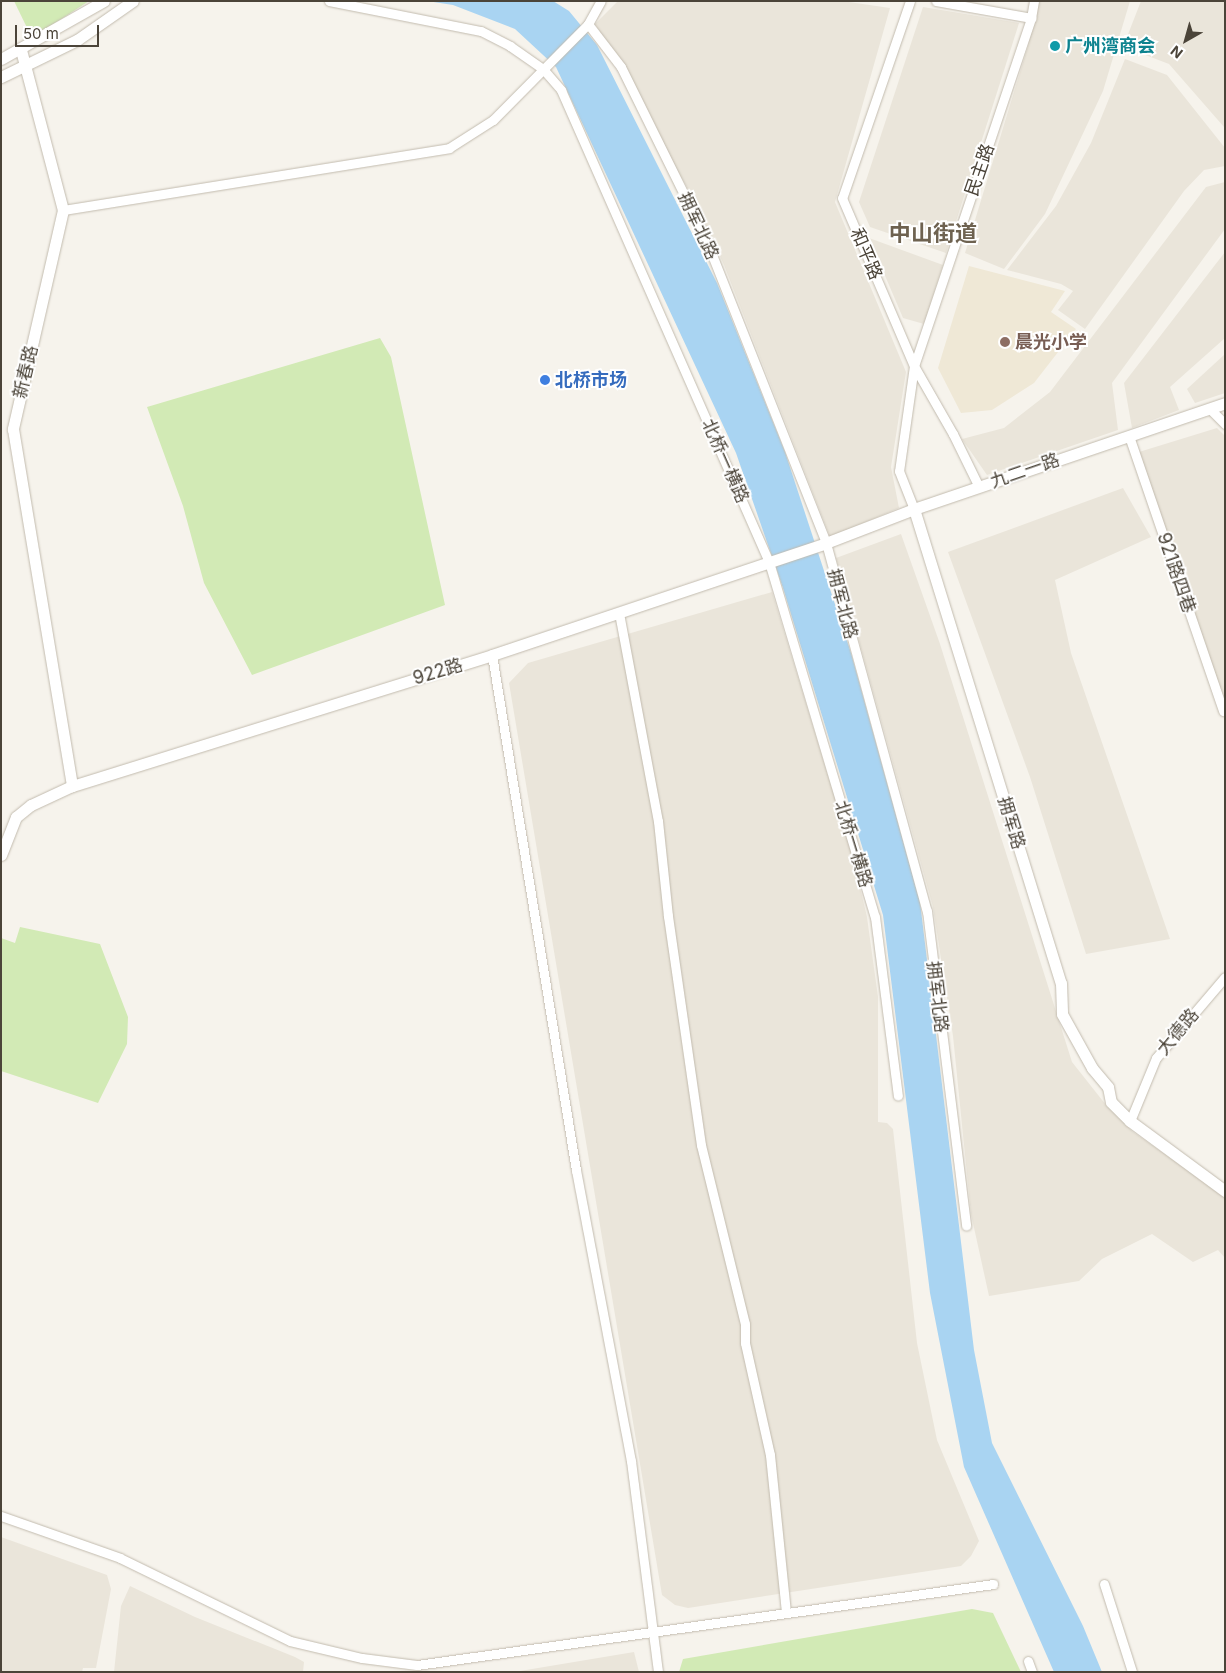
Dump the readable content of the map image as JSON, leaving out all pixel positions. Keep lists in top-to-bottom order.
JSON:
{
  "streets": {
    "street": [
      "民主路",
      "拥军北路",
      "和平路",
      "新春路",
      "北桥一横路",
      "九二一路",
      "921路四巷",
      "922路",
      "拥军路",
      "大德路"
    ]
  },
  "crossings": [
    ["民主路", "和平路"],
    ["拥军北路", "九二一路"],
    ["拥军北路", "922路"],
    ["和平路", "九二一路"],
    ["新春路", "922路"],
    ["北桥一横路", "922路"],
    ["九二一路", "921路四巷"],
    ["九二一路", "922路"],
    ["九二一路", "拥军路"],
    ["拥军路", "大德路"]
  ],
  "districts": ["中山街道"],
  "places": ["广州湾商会", "晨光小学", "北桥市场"],
  "scale_bar": "50 m",
  "north": "bottom left"
}
